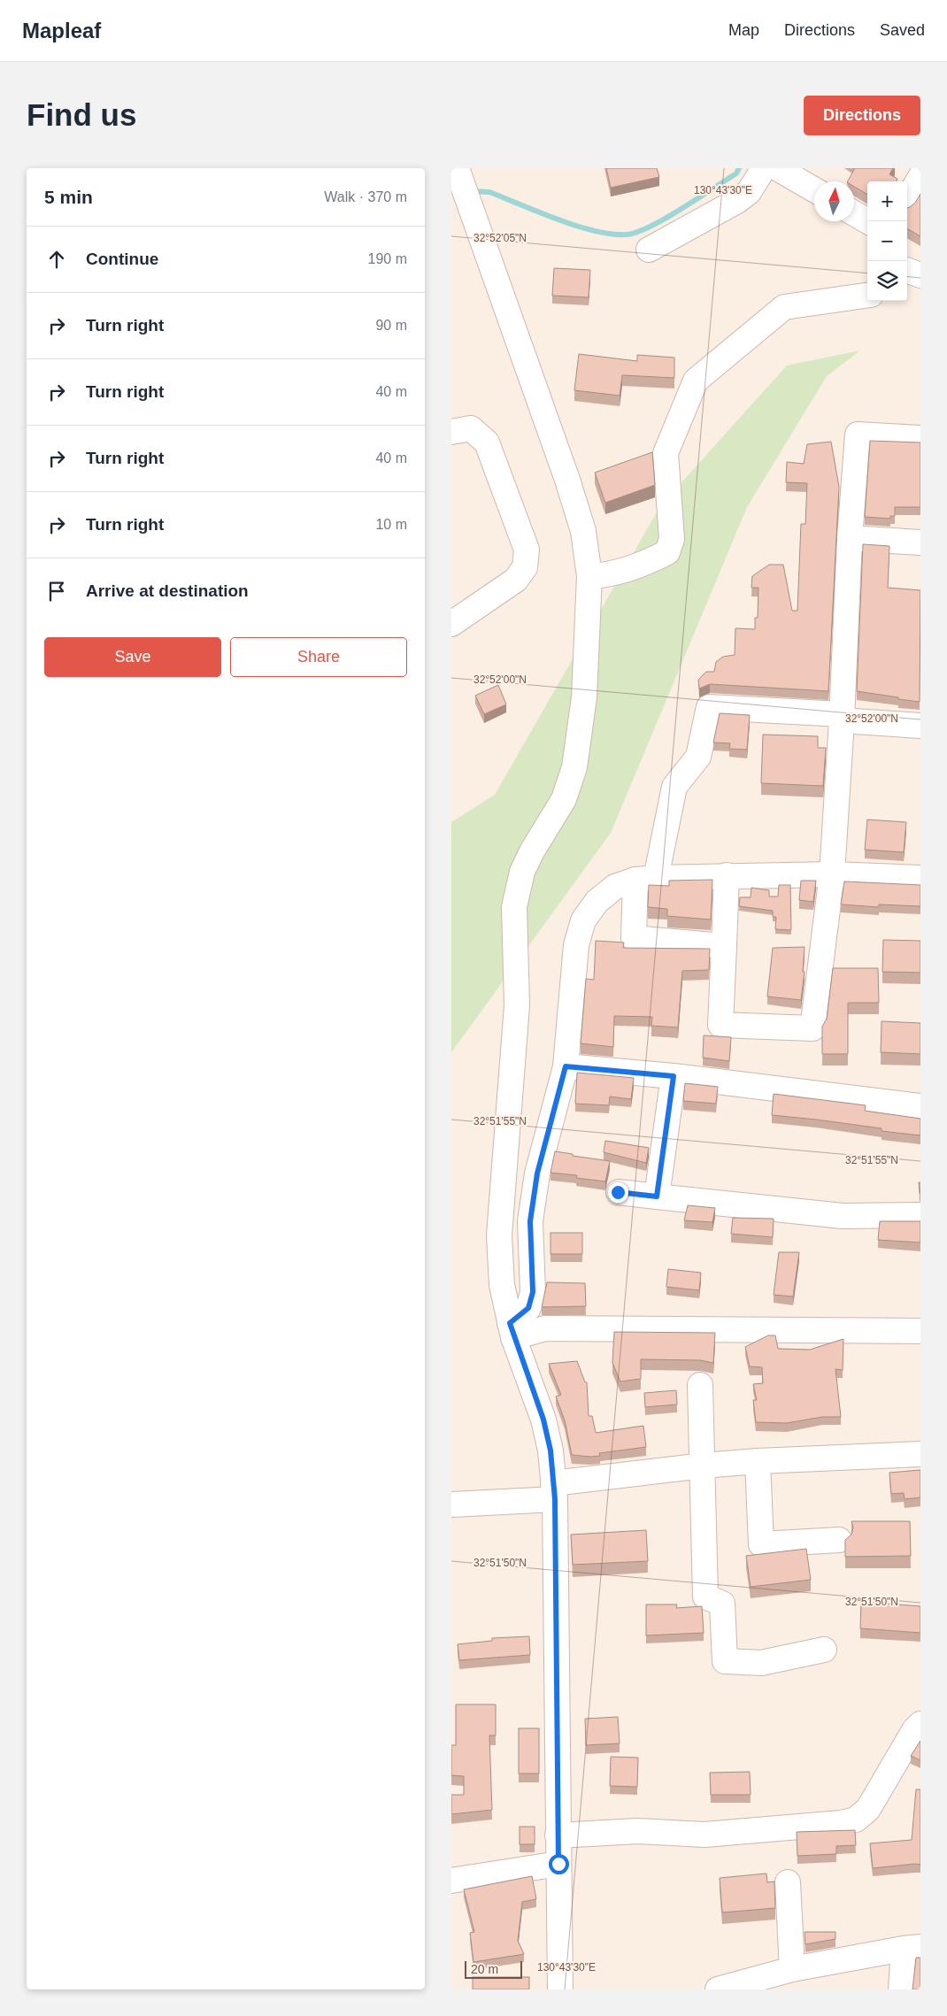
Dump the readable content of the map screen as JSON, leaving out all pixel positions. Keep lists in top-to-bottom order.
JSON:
{
  "scale_bar": "20 m",
  "north": "top",
  "page": {
    "header": "Mapleaf",
    "nav": ["Map", "Directions", "Saved"],
    "buttons": [
      "Directions",
      ["Save", "Share"]
    ],
    "title": "Find us",
    "heading": ["5 min", "Walk · 370 m"],
    "map_buttons": ["+", "−"],
    "list": [
      ["Continue", "190 m"],
      ["Turn right", "90 m"],
      ["Turn right", "40 m"],
      ["Turn right", "40 m"],
      ["Turn right", "10 m"],
      "Arrive at destination"
    ],
    "scale": "20 m"
  },
  "coordinates": [
    "130°43'30\"E",
    "32°52'05\"N",
    "32°52'00\"N",
    "32°51'55\"N",
    "32°51'50\"N"
  ]
}
